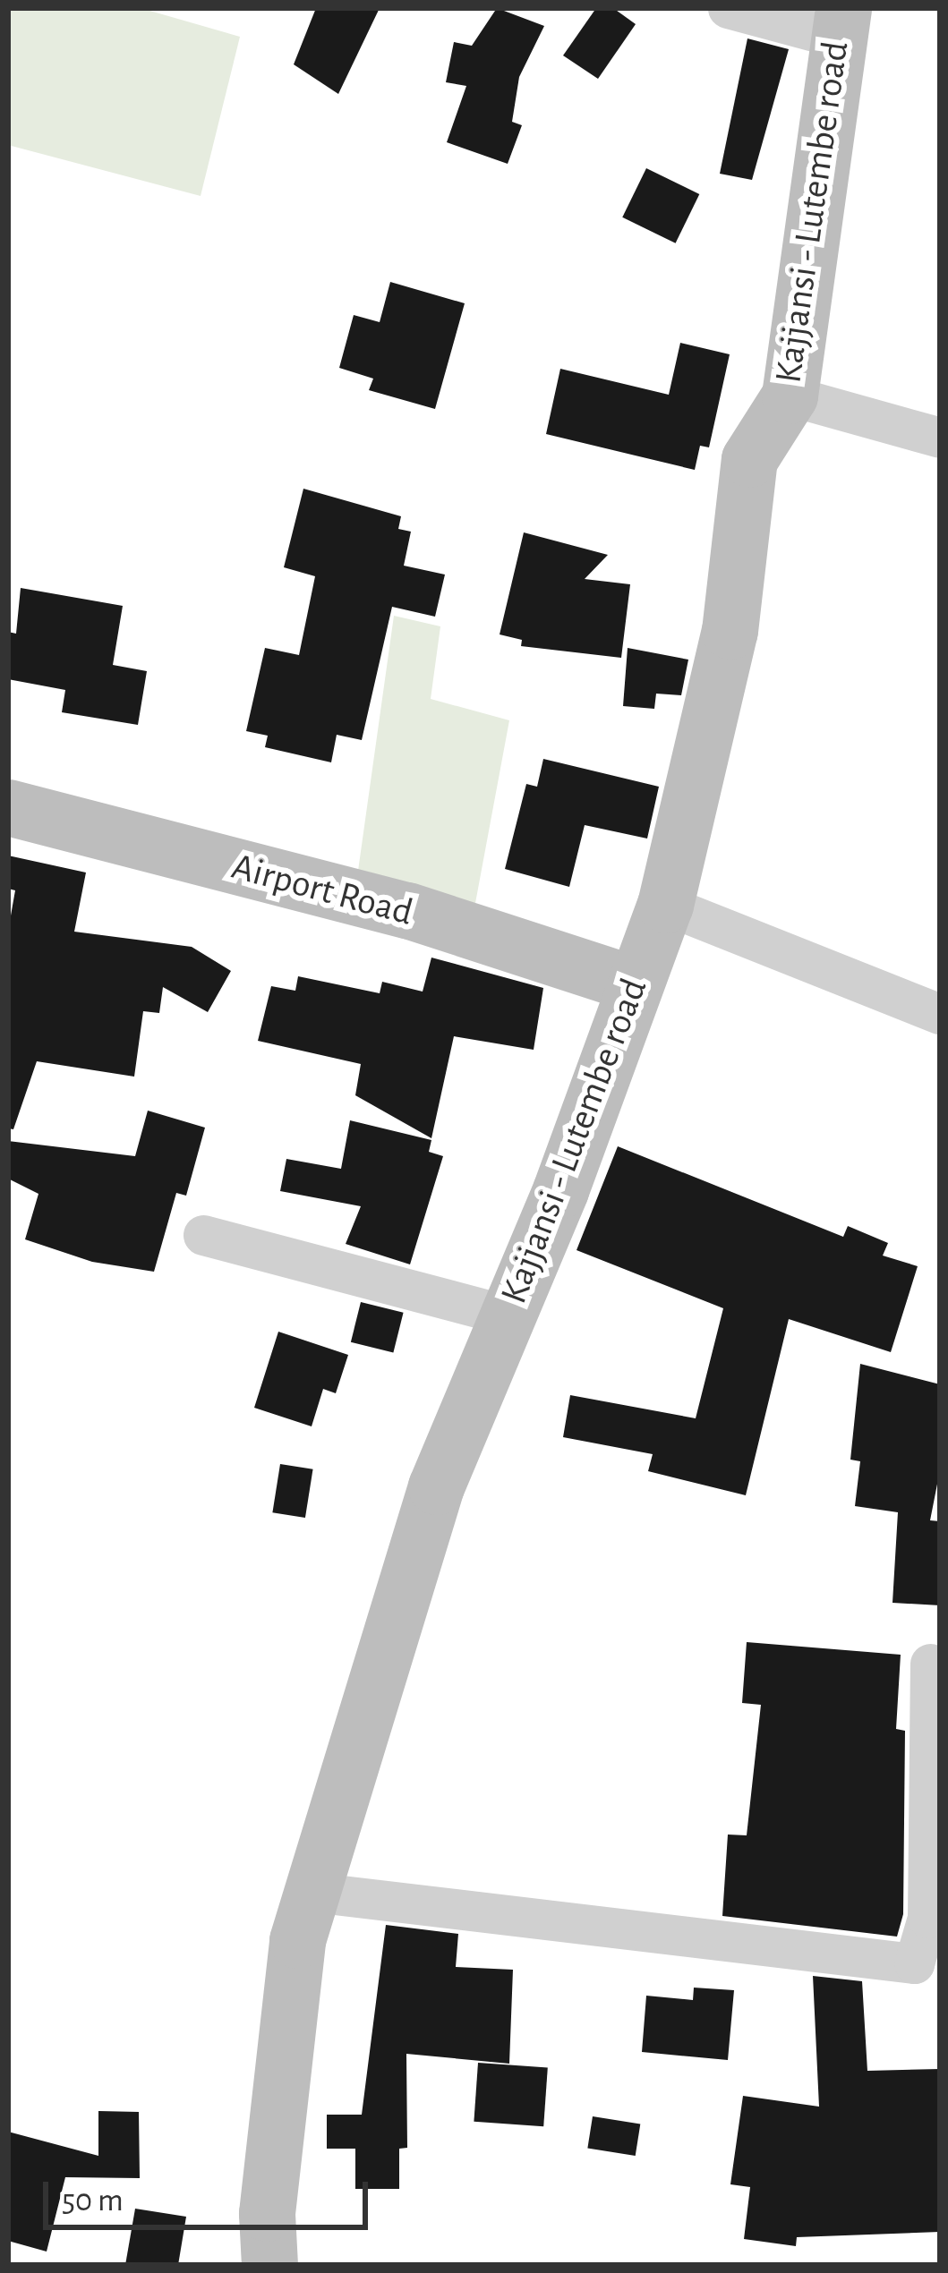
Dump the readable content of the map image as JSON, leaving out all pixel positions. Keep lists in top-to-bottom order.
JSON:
{
  "streets": {
    "street": ["Kajjansi - Lutembe road", "Airport Road"]
  },
  "crossings": [
    ["Kajjansi - Lutembe road", "Airport Road"]
  ],
  "scale_bar": "50 m"
}
